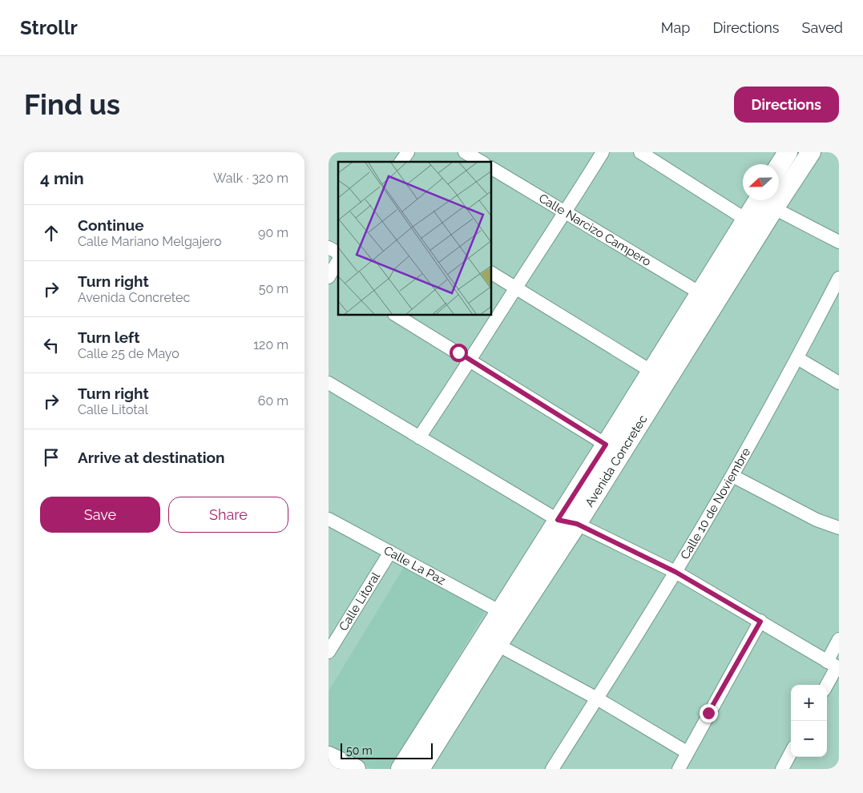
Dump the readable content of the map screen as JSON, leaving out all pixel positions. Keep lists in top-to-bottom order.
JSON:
{
  "streets": {
    "street": [
      "Calle Narcizo Campero",
      "Avenida Concretec",
      "Calle 10 de Noviembre",
      "Calle La Paz",
      "Calle Litoral"
    ]
  },
  "crossings": [
    ["Calle Narcizo Campero", "Avenida Concretec"],
    ["Avenida Concretec", "Calle La Paz"],
    ["Calle La Paz", "Calle Litoral"]
  ],
  "scale_bar": "50 m",
  "north": "left",
  "page": {
    "header": "Strollr",
    "nav": ["Map", "Directions", "Saved"],
    "buttons": [
      "Directions",
      ["Save", "Share"]
    ],
    "title": "Find us",
    "heading": ["4 min", "Walk · 320 m"],
    "list": [
      ["Continue", "Calle Mariano Melgajero", "90 m"],
      ["Turn right", "Avenida Concretec", "50 m"],
      ["Turn left", "Calle 25 de Mayo", "120 m"],
      ["Turn right", "Calle Litotal", "60 m"],
      "Arrive at destination"
    ],
    "map_buttons": ["+", "−"],
    "scale": "50 m"
  }
}
